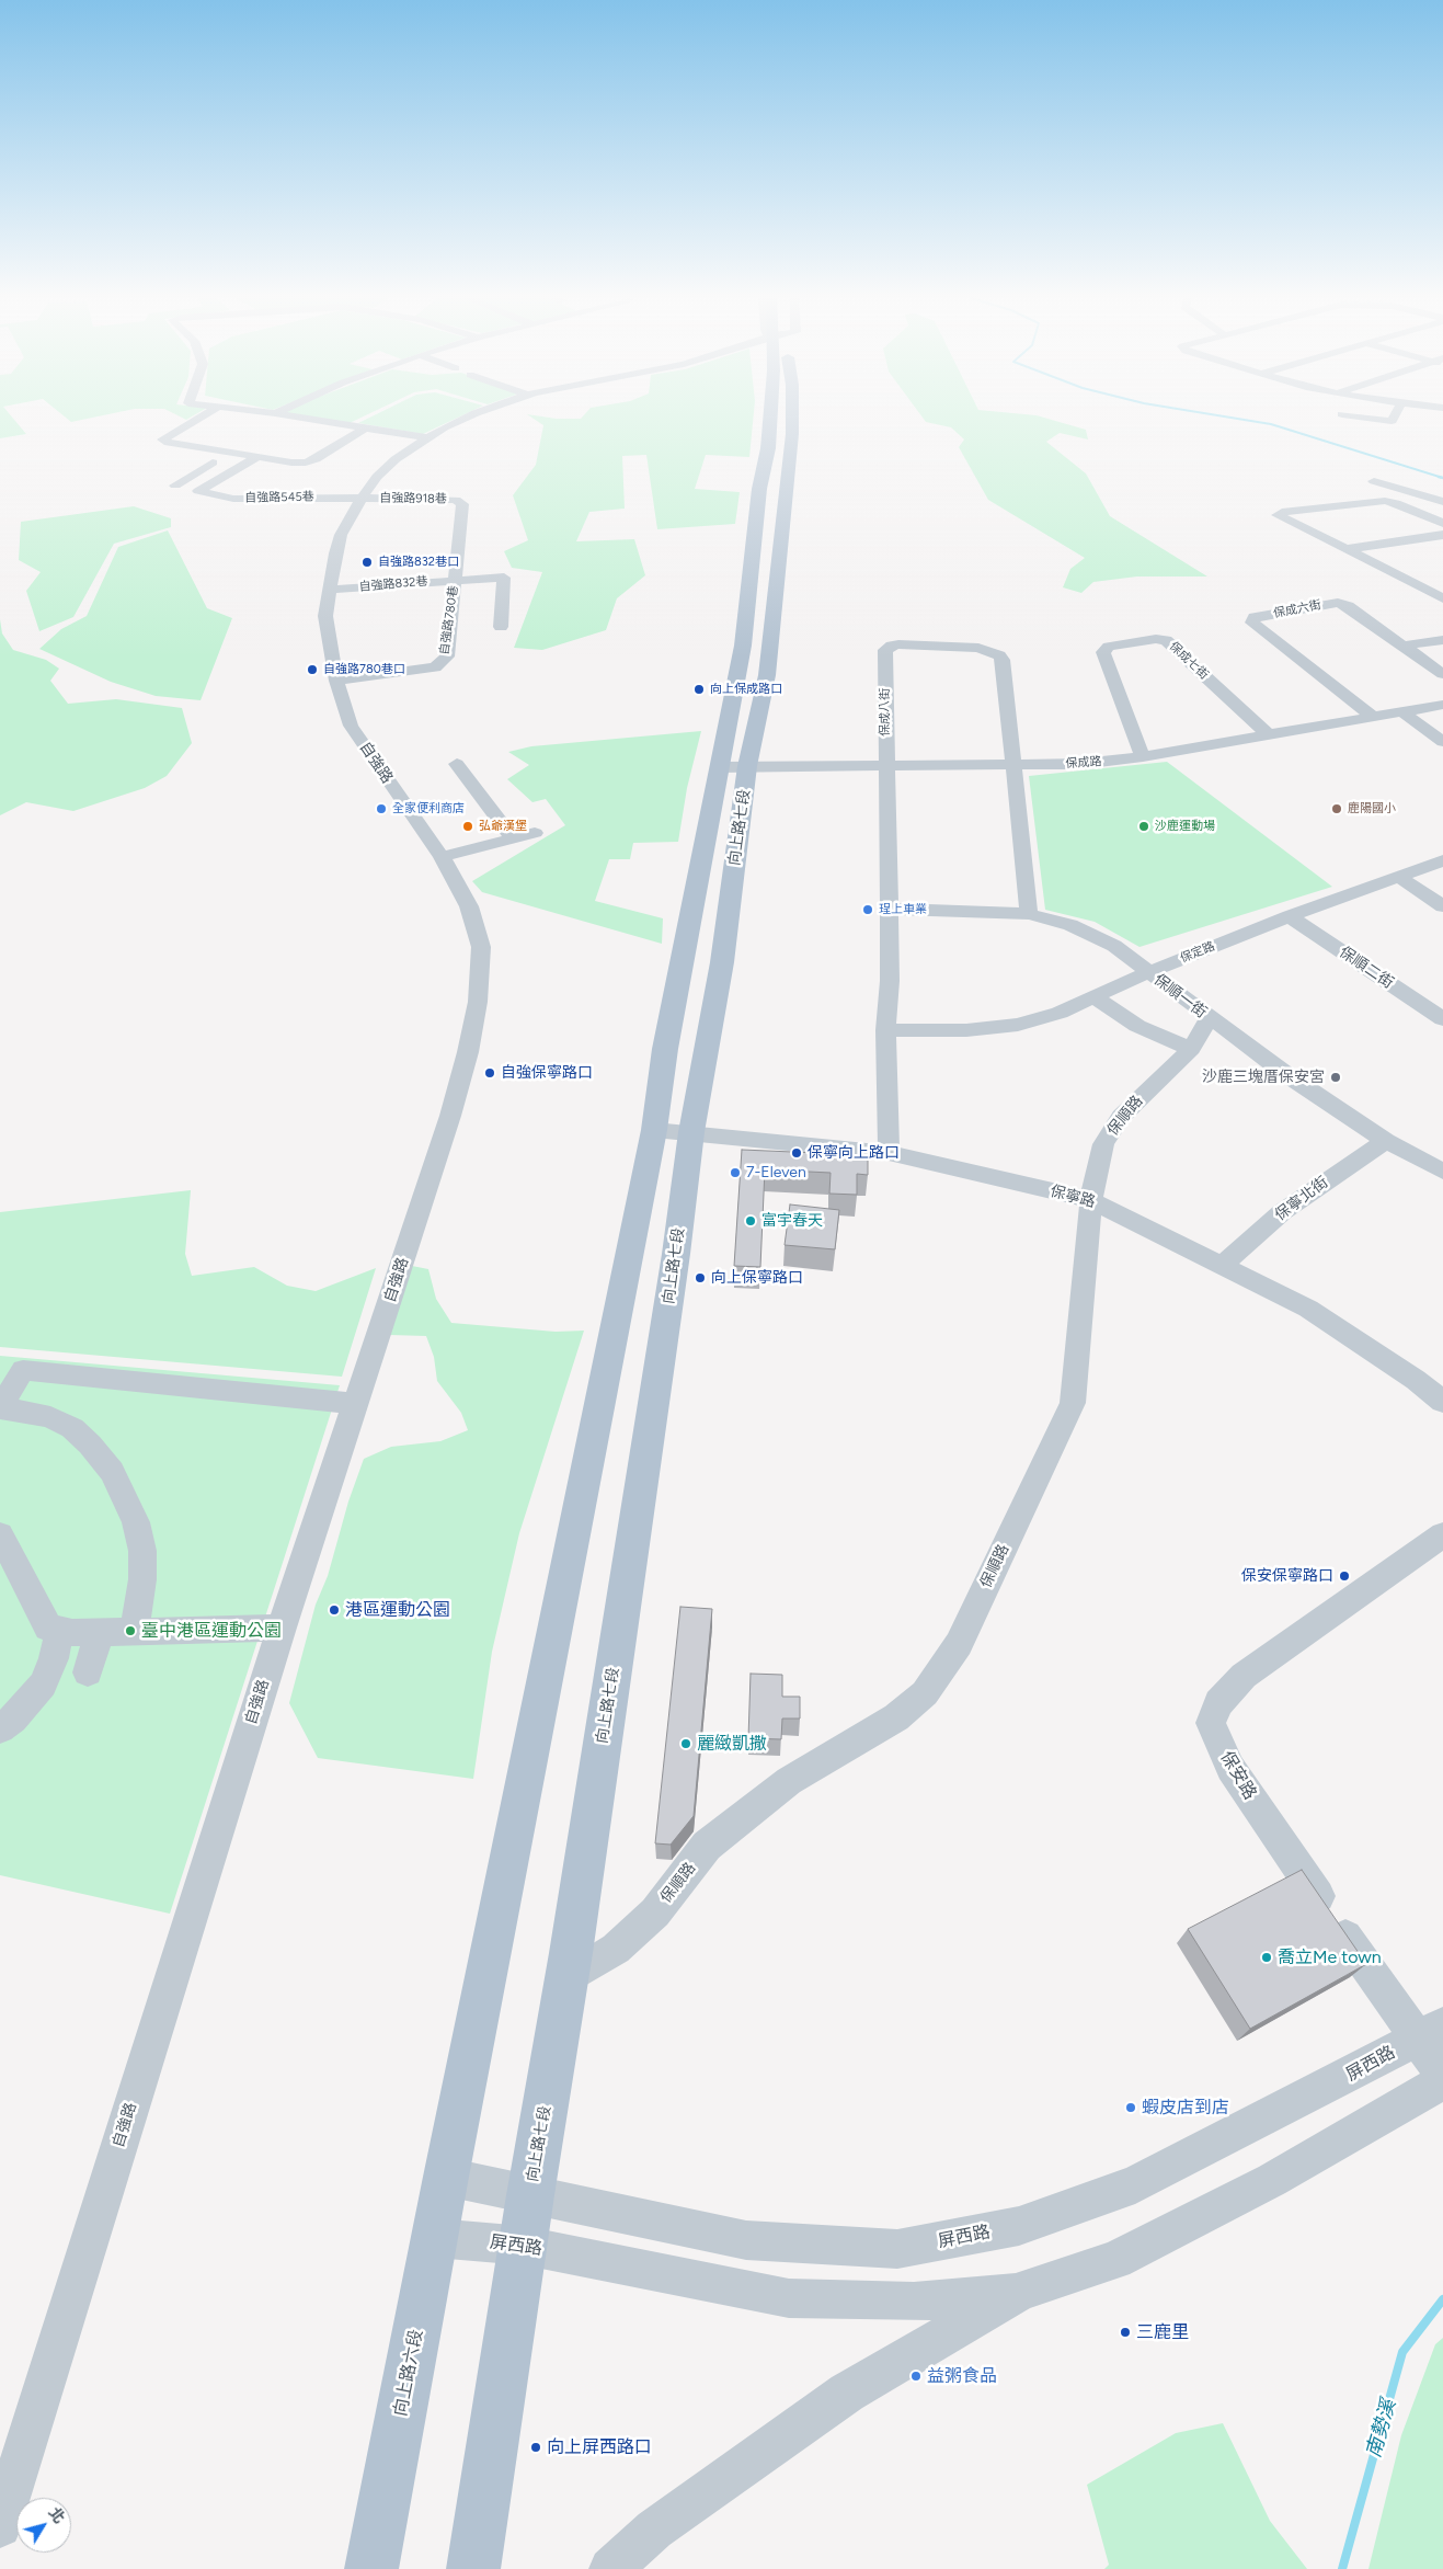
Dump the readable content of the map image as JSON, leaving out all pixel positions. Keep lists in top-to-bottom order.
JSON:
{
  "streets": {
    "main road": ["向上路七段", "向上路六段"],
    "street": [
      "自強路545巷",
      "自強路918巷",
      "自強路832巷",
      "保成六街",
      "自強路780巷",
      "保成七街",
      "保成八街",
      "自強路",
      "保成路",
      "保定路",
      "保順二街",
      "保順一街",
      "保順路",
      "保寧路",
      "保寧北街",
      "保安路",
      "屏西路"
    ]
  },
  "crossings": [
    ["自強路545巷", "自強路918巷"],
    ["自強路545巷", "自強路"],
    ["自強路918巷", "自強路780巷"],
    ["自強路918巷", "自強路"],
    ["自強路832巷", "自強路780巷"],
    ["自強路832巷", "自強路"],
    ["保成六街", "保成路"],
    ["自強路780巷", "自強路"],
    ["保成七街", "保成路"],
    ["保成八街", "保成路"],
    ["保成八街", "保定路"],
    ["保成八街", "保順一街"],
    ["保成八街", "保寧路"],
    ["保成路", "向上路七段"],
    ["向上路七段", "保順路"],
    ["向上路七段", "保寧路"],
    ["向上路七段", "屏西路"],
    ["向上路七段", "向上路六段"],
    ["保定路", "保順二街"],
    ["保定路", "保順一街"],
    ["保順一街", "保順路"],
    ["保順一街", "保寧北街"],
    ["保順路", "保寧路"],
    ["保寧路", "保寧北街"],
    ["保安路", "屏西路"],
    ["屏西路", "向上路六段"]
  ],
  "water": ["南勢溪"],
  "places": [
    "自強路832巷口",
    "自強路780巷口",
    "向上保成路口",
    "全家便利商店",
    "鹿陽國小",
    "弘爺漢堡",
    "沙鹿運動場",
    "珵上車業",
    "自強保寧路口",
    "沙鹿三塊厝保安宮",
    "保寧向上路口",
    "7-Eleven",
    "富宇春天",
    "向上保寧路口",
    "保安保寧路口",
    "港區運動公園",
    "臺中港區運動公園",
    "麗緻凱撒",
    "喬立Me town",
    "蝦皮店到店",
    "三鹿里",
    "益粥食品",
    "向上屏西路口"
  ],
  "north": "top right"
}
